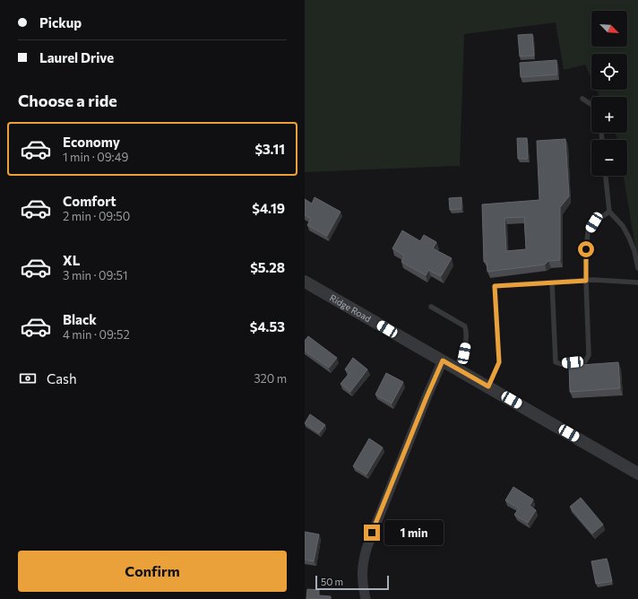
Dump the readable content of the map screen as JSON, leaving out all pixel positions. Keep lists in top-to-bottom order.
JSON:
{
  "streets": {
    "street": ["Ridge Road"]
  },
  "scale_bar": "50 m",
  "north": "bottom right",
  "page": {
    "banner": ["Pickup", "Laurel Drive"],
    "map_buttons": ["+", "−"],
    "heading": "Choose a ride",
    "list": [
      {
        "name": "Economy",
        "note": "1 min · 09:49",
        "value": "$3.11"
      },
      {
        "name": "Comfort",
        "note": "2 min · 09:50",
        "value": "$4.19"
      },
      {
        "name": "XL",
        "note": "3 min · 09:51",
        "value": "$5.28"
      },
      {
        "name": "Black",
        "note": "4 min · 09:52",
        "value": "$4.53"
      }
    ],
    "pay": ["Cash", "320 m"],
    "bubble": "1 min",
    "buttons": "Confirm",
    "scale": "50 m"
  }
}
